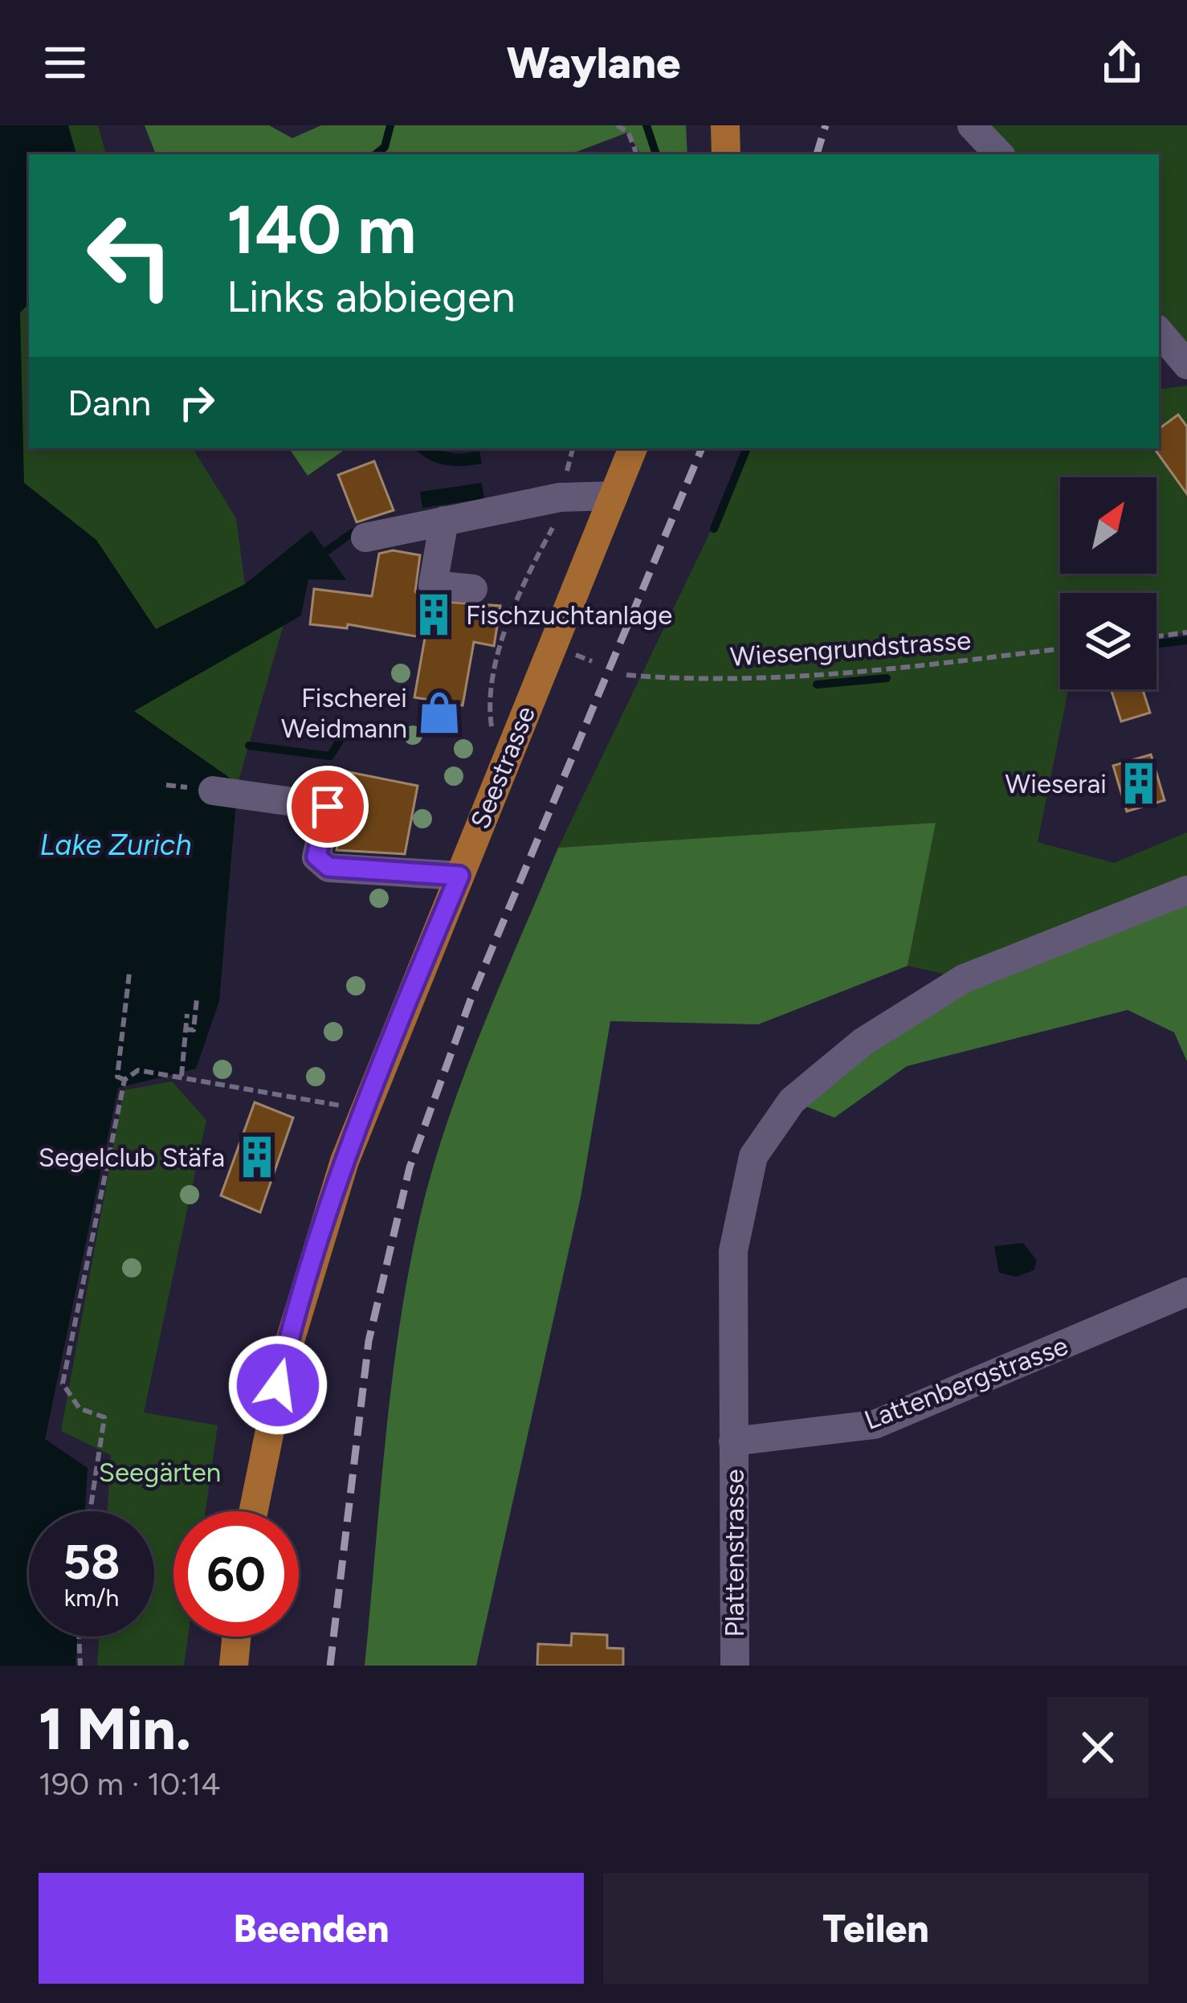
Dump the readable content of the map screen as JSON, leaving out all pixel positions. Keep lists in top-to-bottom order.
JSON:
{
  "streets": {
    "main road": ["Seestrasse"],
    "street": ["Lattenbergstrasse", "Plattenstrasse"],
    "path": ["Wiesengrundstrasse"]
  },
  "crossings": [
    ["Lattenbergstrasse", "Plattenstrasse"]
  ],
  "water": ["Lake Zurich"],
  "parks": ["Seegärten"],
  "places": {
    "building": ["Fischzuchtanlage", "Wieserai", "Segelclub Stäfa"],
    "shop": ["Fischerei Weidmann"]
  },
  "north": "top right",
  "page": {
    "header": "Waylane",
    "turn": ["140 m", "Links abbiegen"],
    "then": "Dann",
    "speed": "58 km/h",
    "limit": "60",
    "heading": ["1 Min.", "190 m · 10:14"],
    "buttons": ["Beenden", "Teilen"]
  }
}
